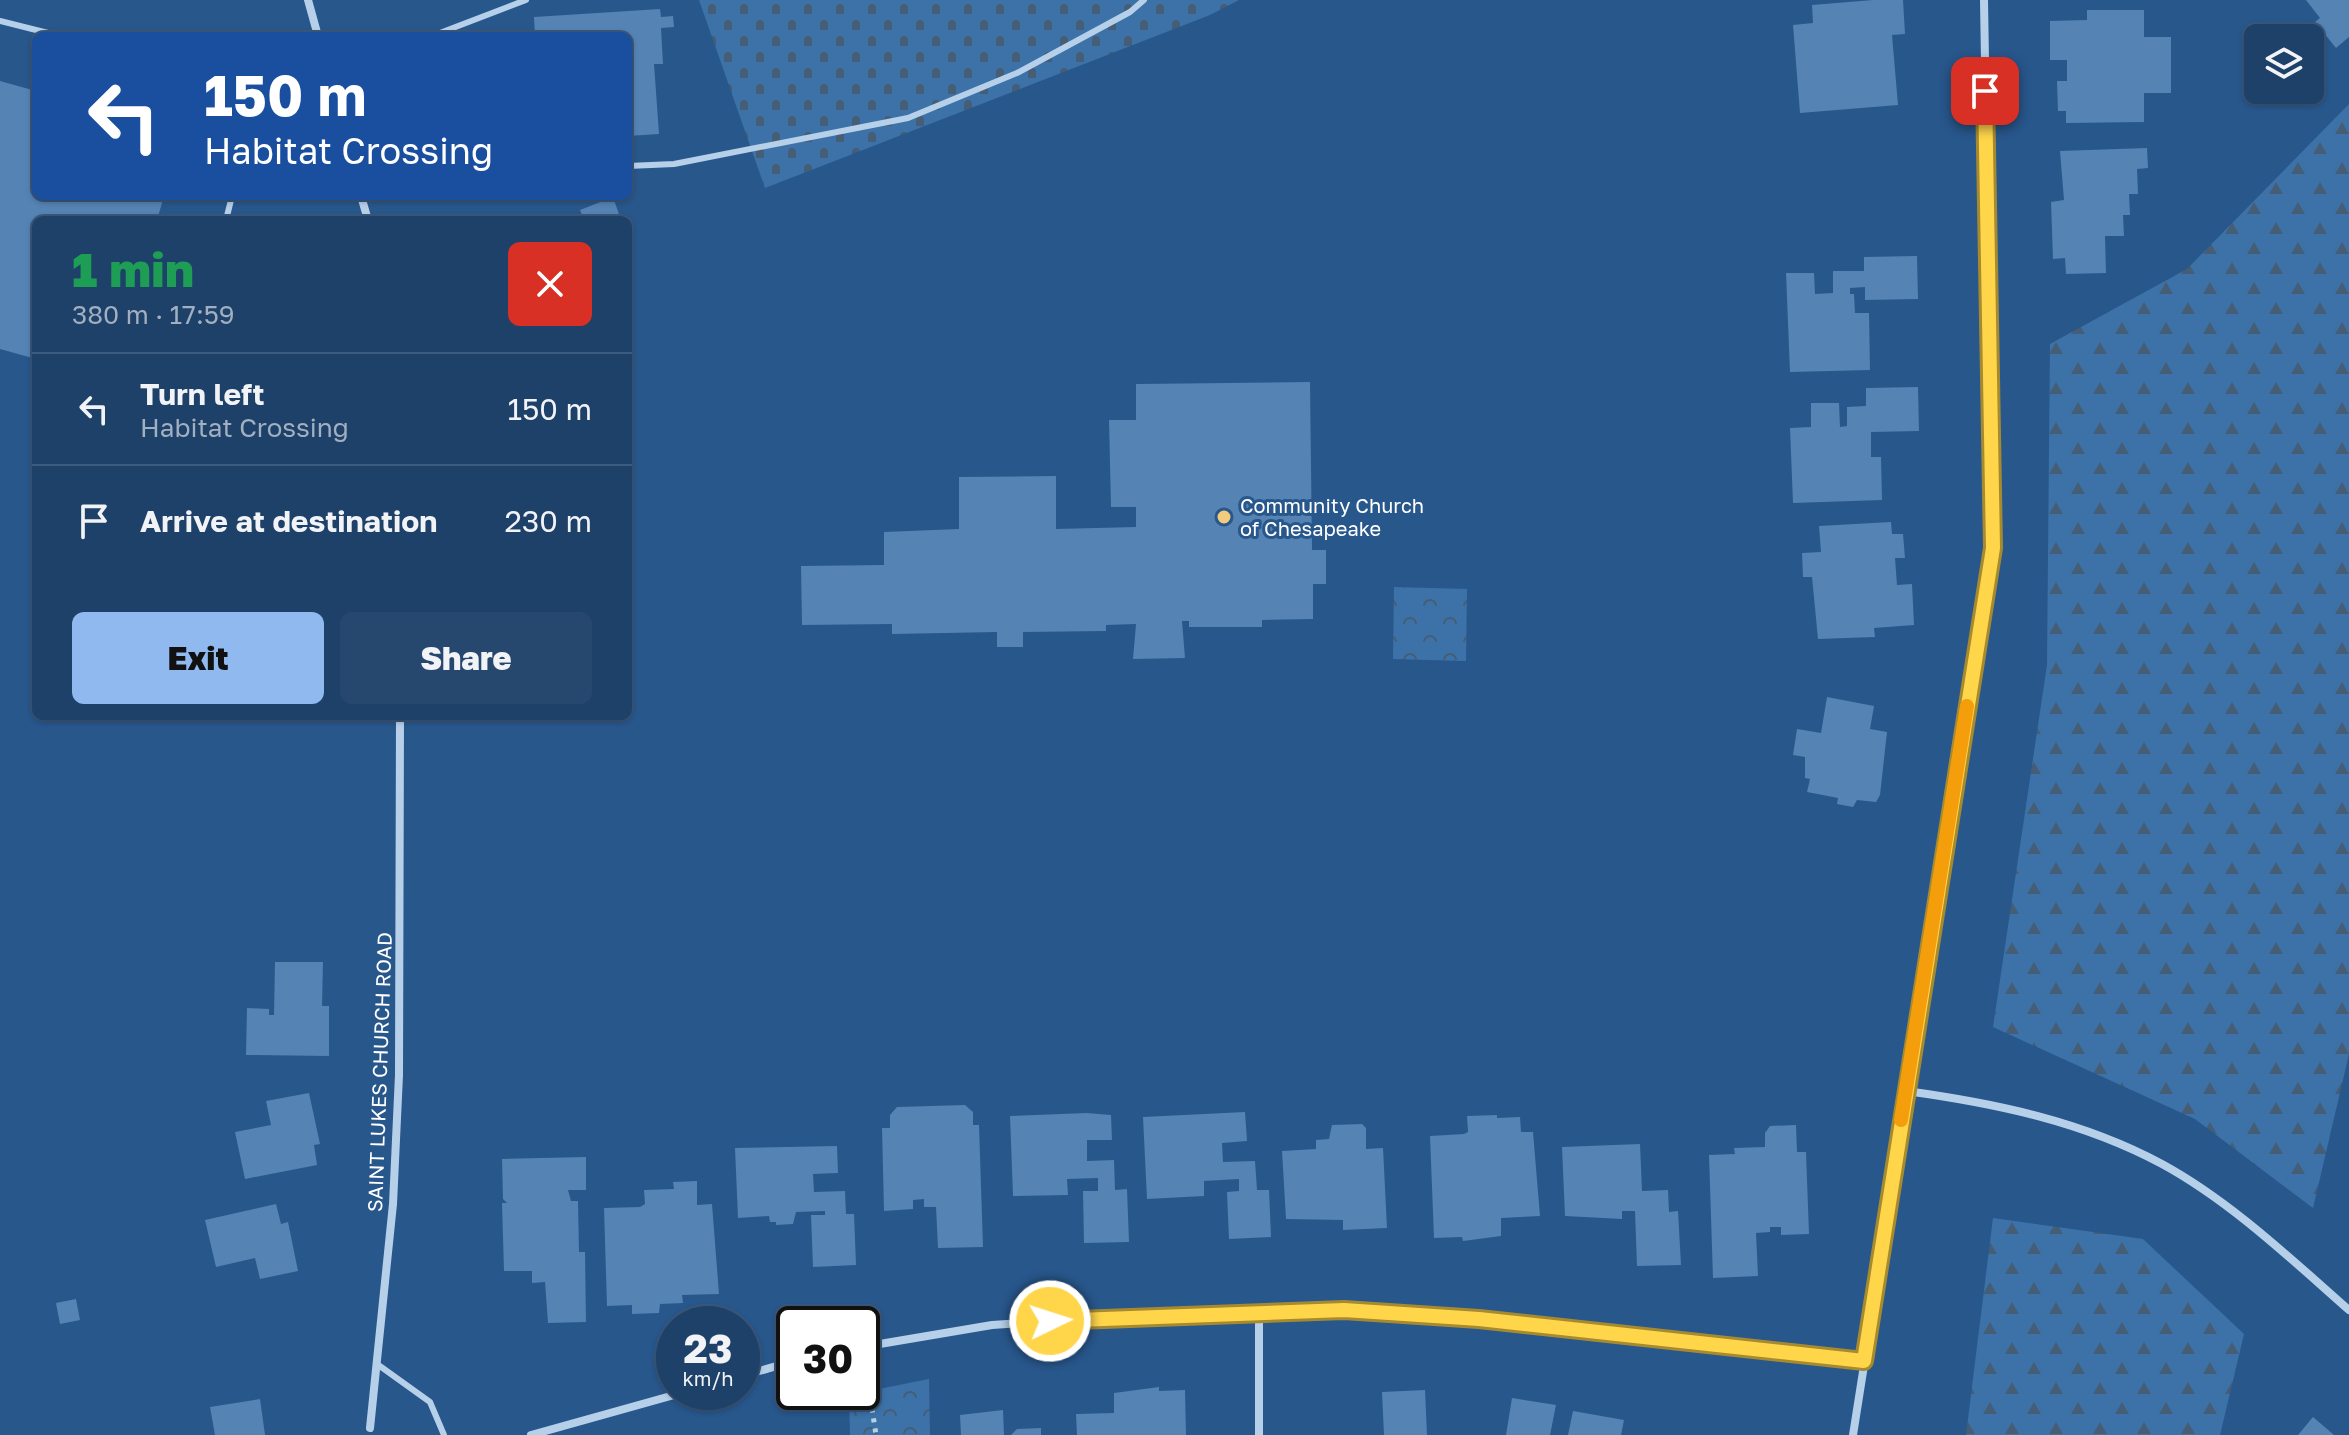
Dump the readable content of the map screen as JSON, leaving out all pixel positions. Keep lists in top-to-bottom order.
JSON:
{
  "streets": {
    "street": ["SAINT LUKES CHURCH ROAD"]
  },
  "places": ["Community Church of Chesapeake"],
  "page": {
    "turn": ["150 m", "Habitat Crossing"],
    "heading": ["1 min", "380 m · 17:59"],
    "list": [
      {
        "name": "Turn left",
        "note": "Habitat Crossing",
        "value": "150 m"
      },
      {
        "name": "Arrive at destination",
        "value": "230 m"
      }
    ],
    "buttons": ["Exit", "Share"],
    "speed": "23 km/h",
    "limit": "30"
  }
}
